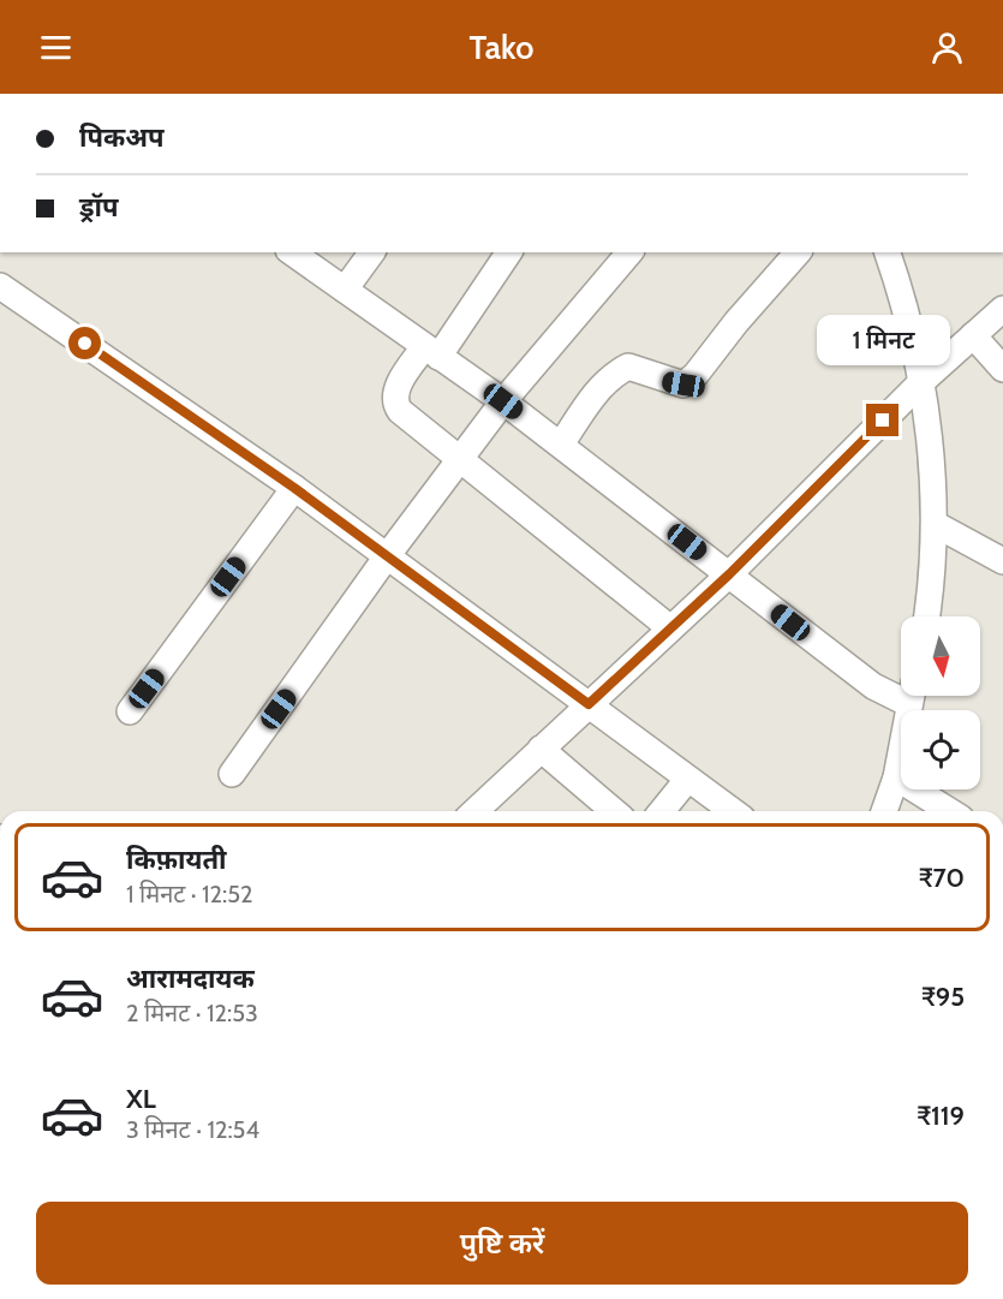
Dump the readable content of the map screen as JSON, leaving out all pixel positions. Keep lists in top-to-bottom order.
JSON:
{
  "north": "bottom",
  "page": {
    "header": "Tako",
    "banner": ["पिकअप", "ड्रॉप"],
    "bubble": "1 मिनट",
    "list": [
      {
        "name": "किफ़ायती",
        "note": "1 मिनट · 12:52",
        "value": "₹70"
      },
      {
        "name": "आरामदायक",
        "note": "2 मिनट · 12:53",
        "value": "₹95"
      },
      {
        "name": "XL",
        "note": "3 मिनट · 12:54",
        "value": "₹119"
      }
    ],
    "buttons": "पुष्टि करें"
  }
}
